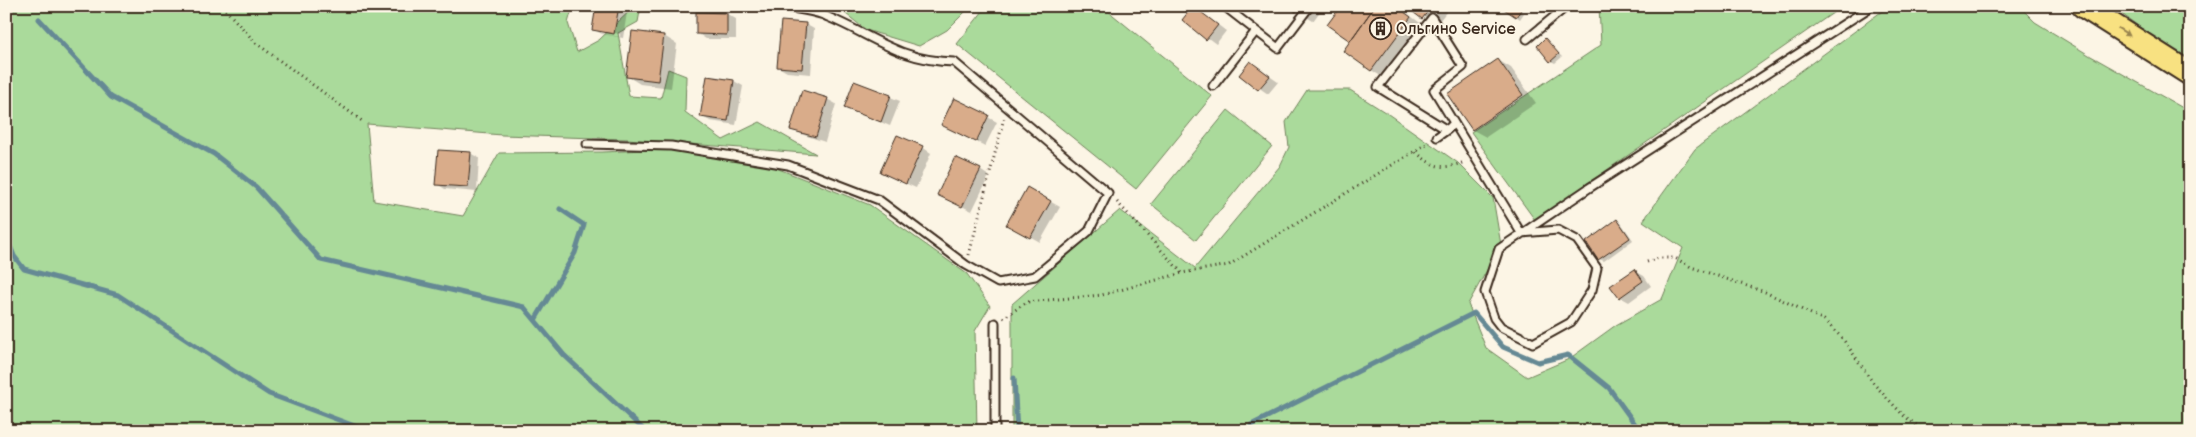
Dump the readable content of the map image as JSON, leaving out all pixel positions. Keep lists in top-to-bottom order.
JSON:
{
  "places": {
    "building": ["Ольгино Service"]
  }
}
